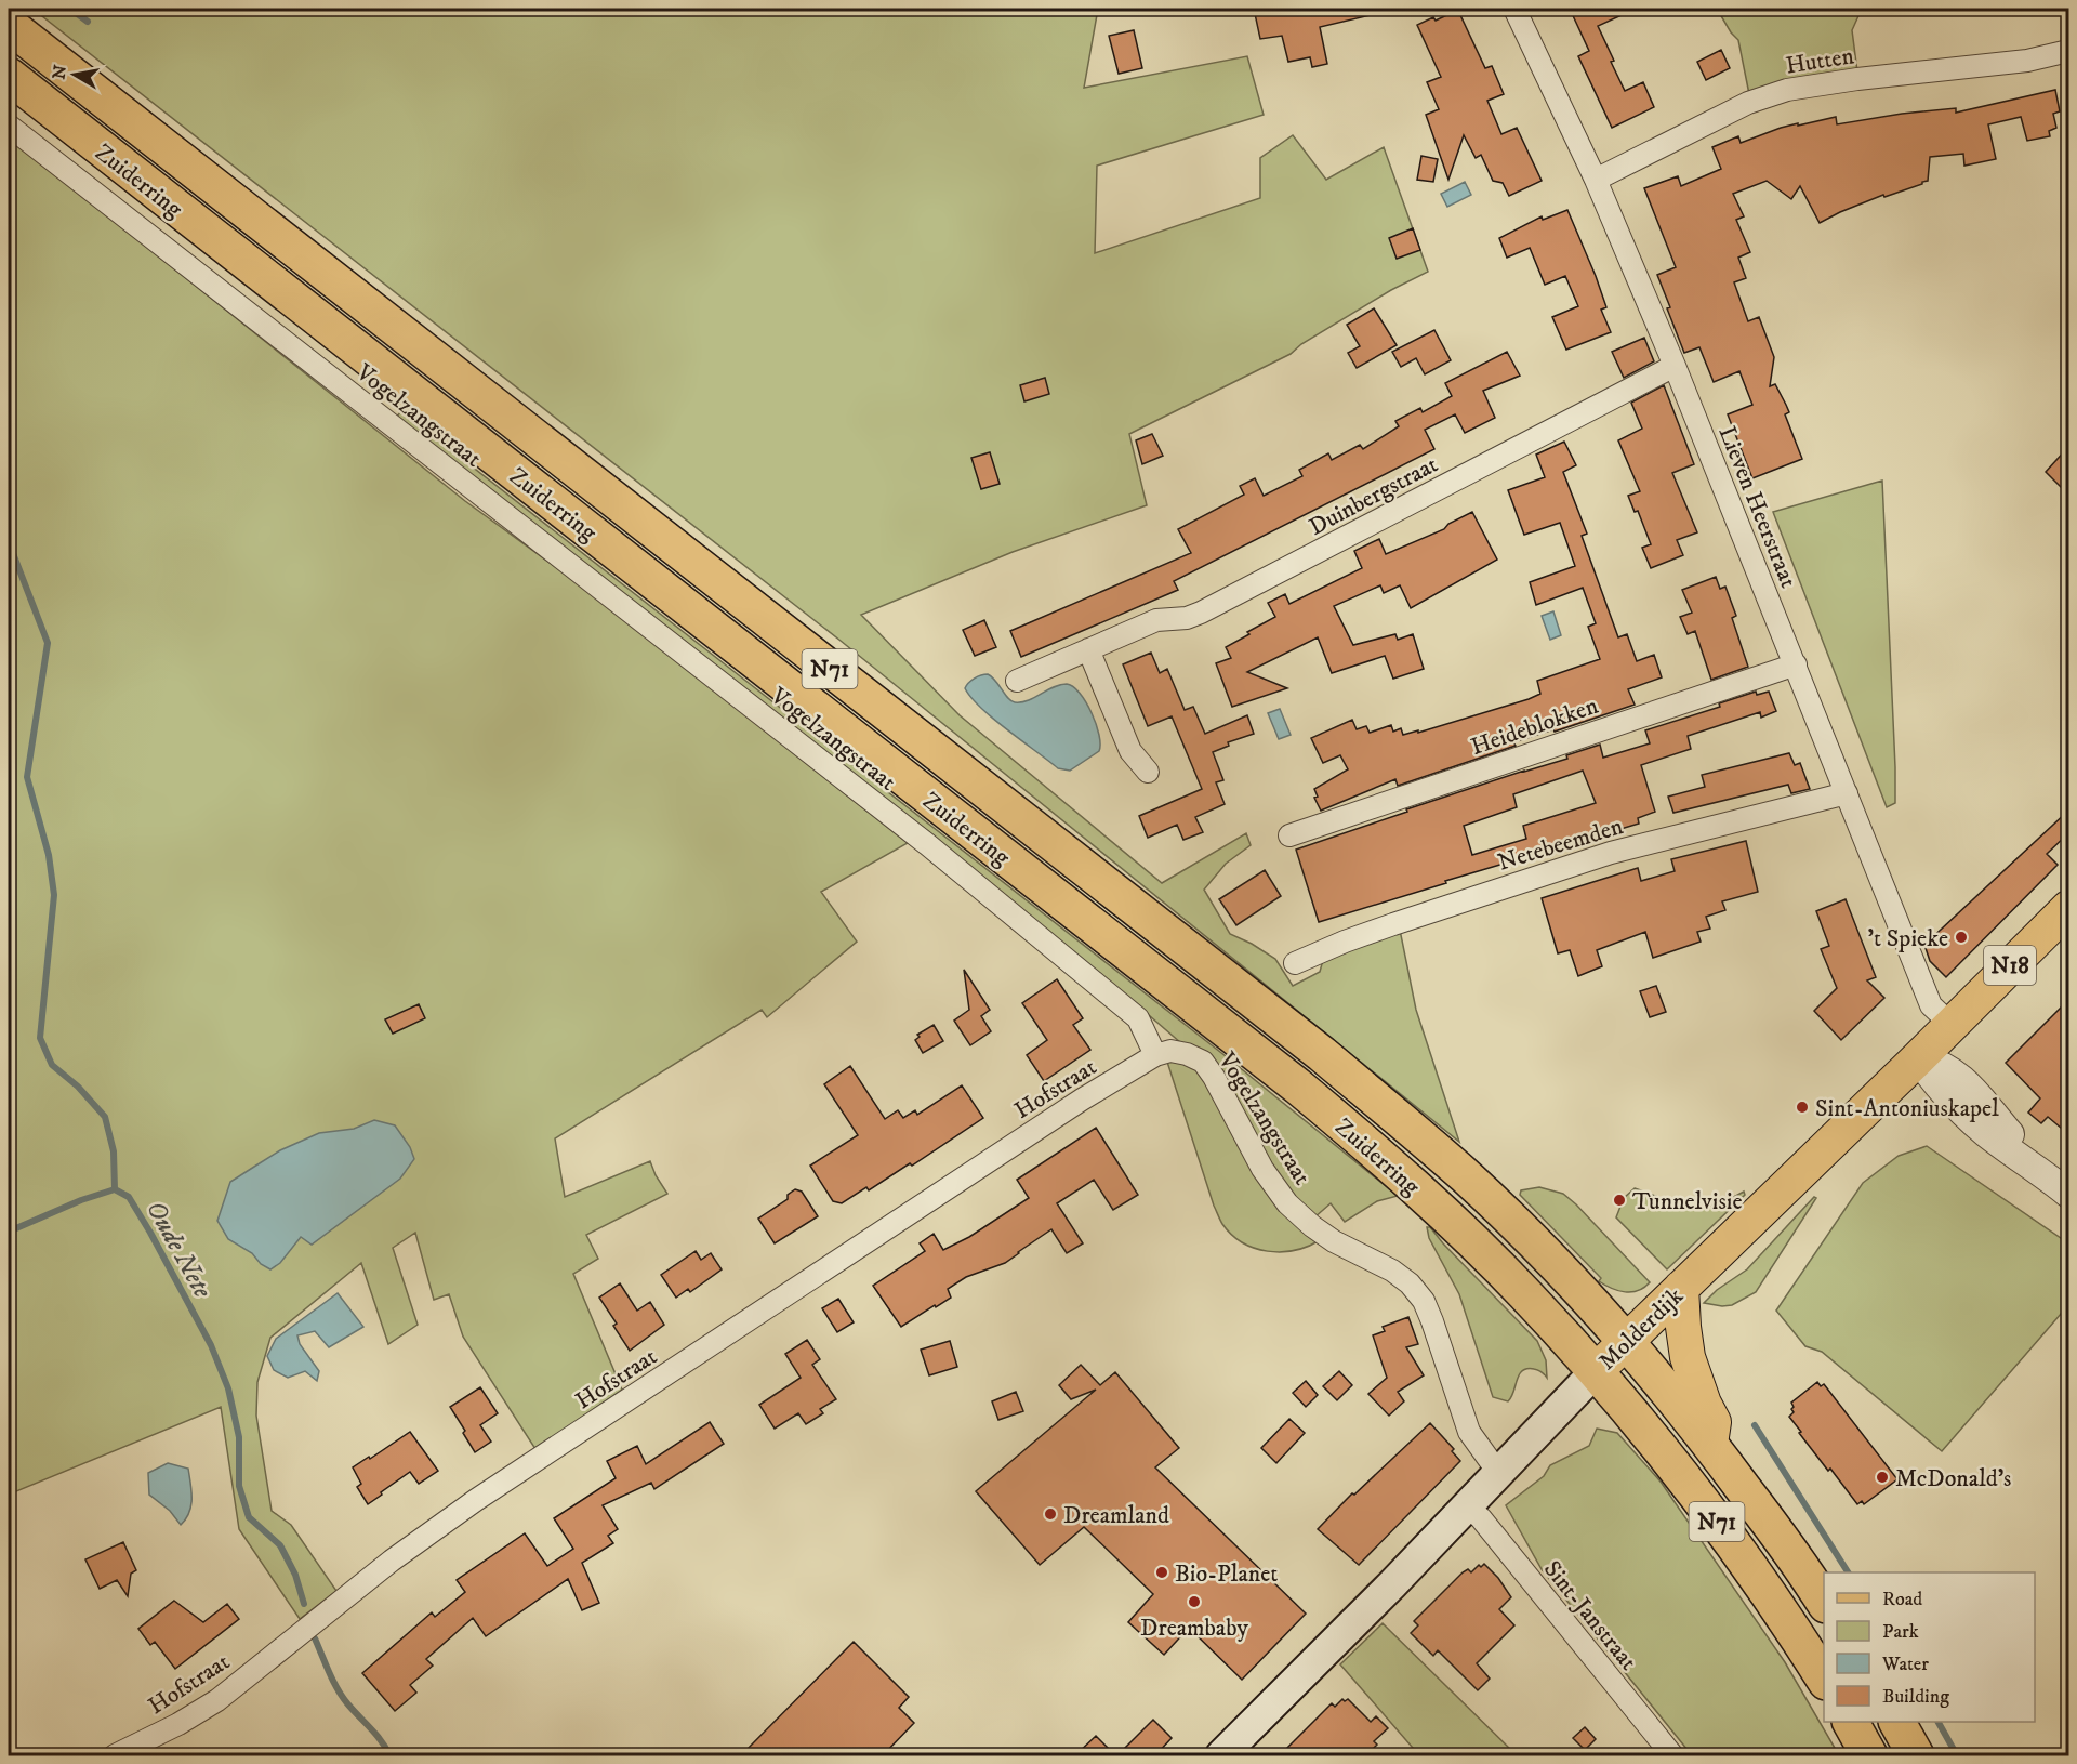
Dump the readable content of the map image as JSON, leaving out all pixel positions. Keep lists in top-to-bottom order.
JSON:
{
  "streets": {
    "highway": ["Zuiderring", "N71"],
    "main road": ["N18", "Molderdijk"],
    "street": [
      "Hutten",
      "Vogelzangstraat",
      "Duinbergstraat",
      "Lieven Heerstraat",
      "Heideblokken",
      "Netebeemden",
      "Hofstraat",
      "Sint-Janstraat"
    ]
  },
  "crossings": [
    ["Hutten", "Lieven Heerstraat"],
    ["Zuiderring", "Molderdijk"],
    ["Vogelzangstraat", "Hofstraat"],
    ["Vogelzangstraat", "Molderdijk"],
    ["Duinbergstraat", "Lieven Heerstraat"],
    ["Lieven Heerstraat", "Heideblokken"],
    ["Lieven Heerstraat", "Netebeemden"],
    ["Lieven Heerstraat", "Molderdijk"],
    ["Molderdijk", "Sint-Janstraat"]
  ],
  "water": ["Oude Nete"],
  "places": [
    "'t Spieke",
    "Sint-Antoniuskapel",
    "Tunnelvisie",
    "McDonald's",
    "Dreamland",
    "Bio-Planet",
    "Dreambaby"
  ],
  "legend": [
    "Road",
    "Park",
    "Water",
    "Building"
  ],
  "north": "left"
}
